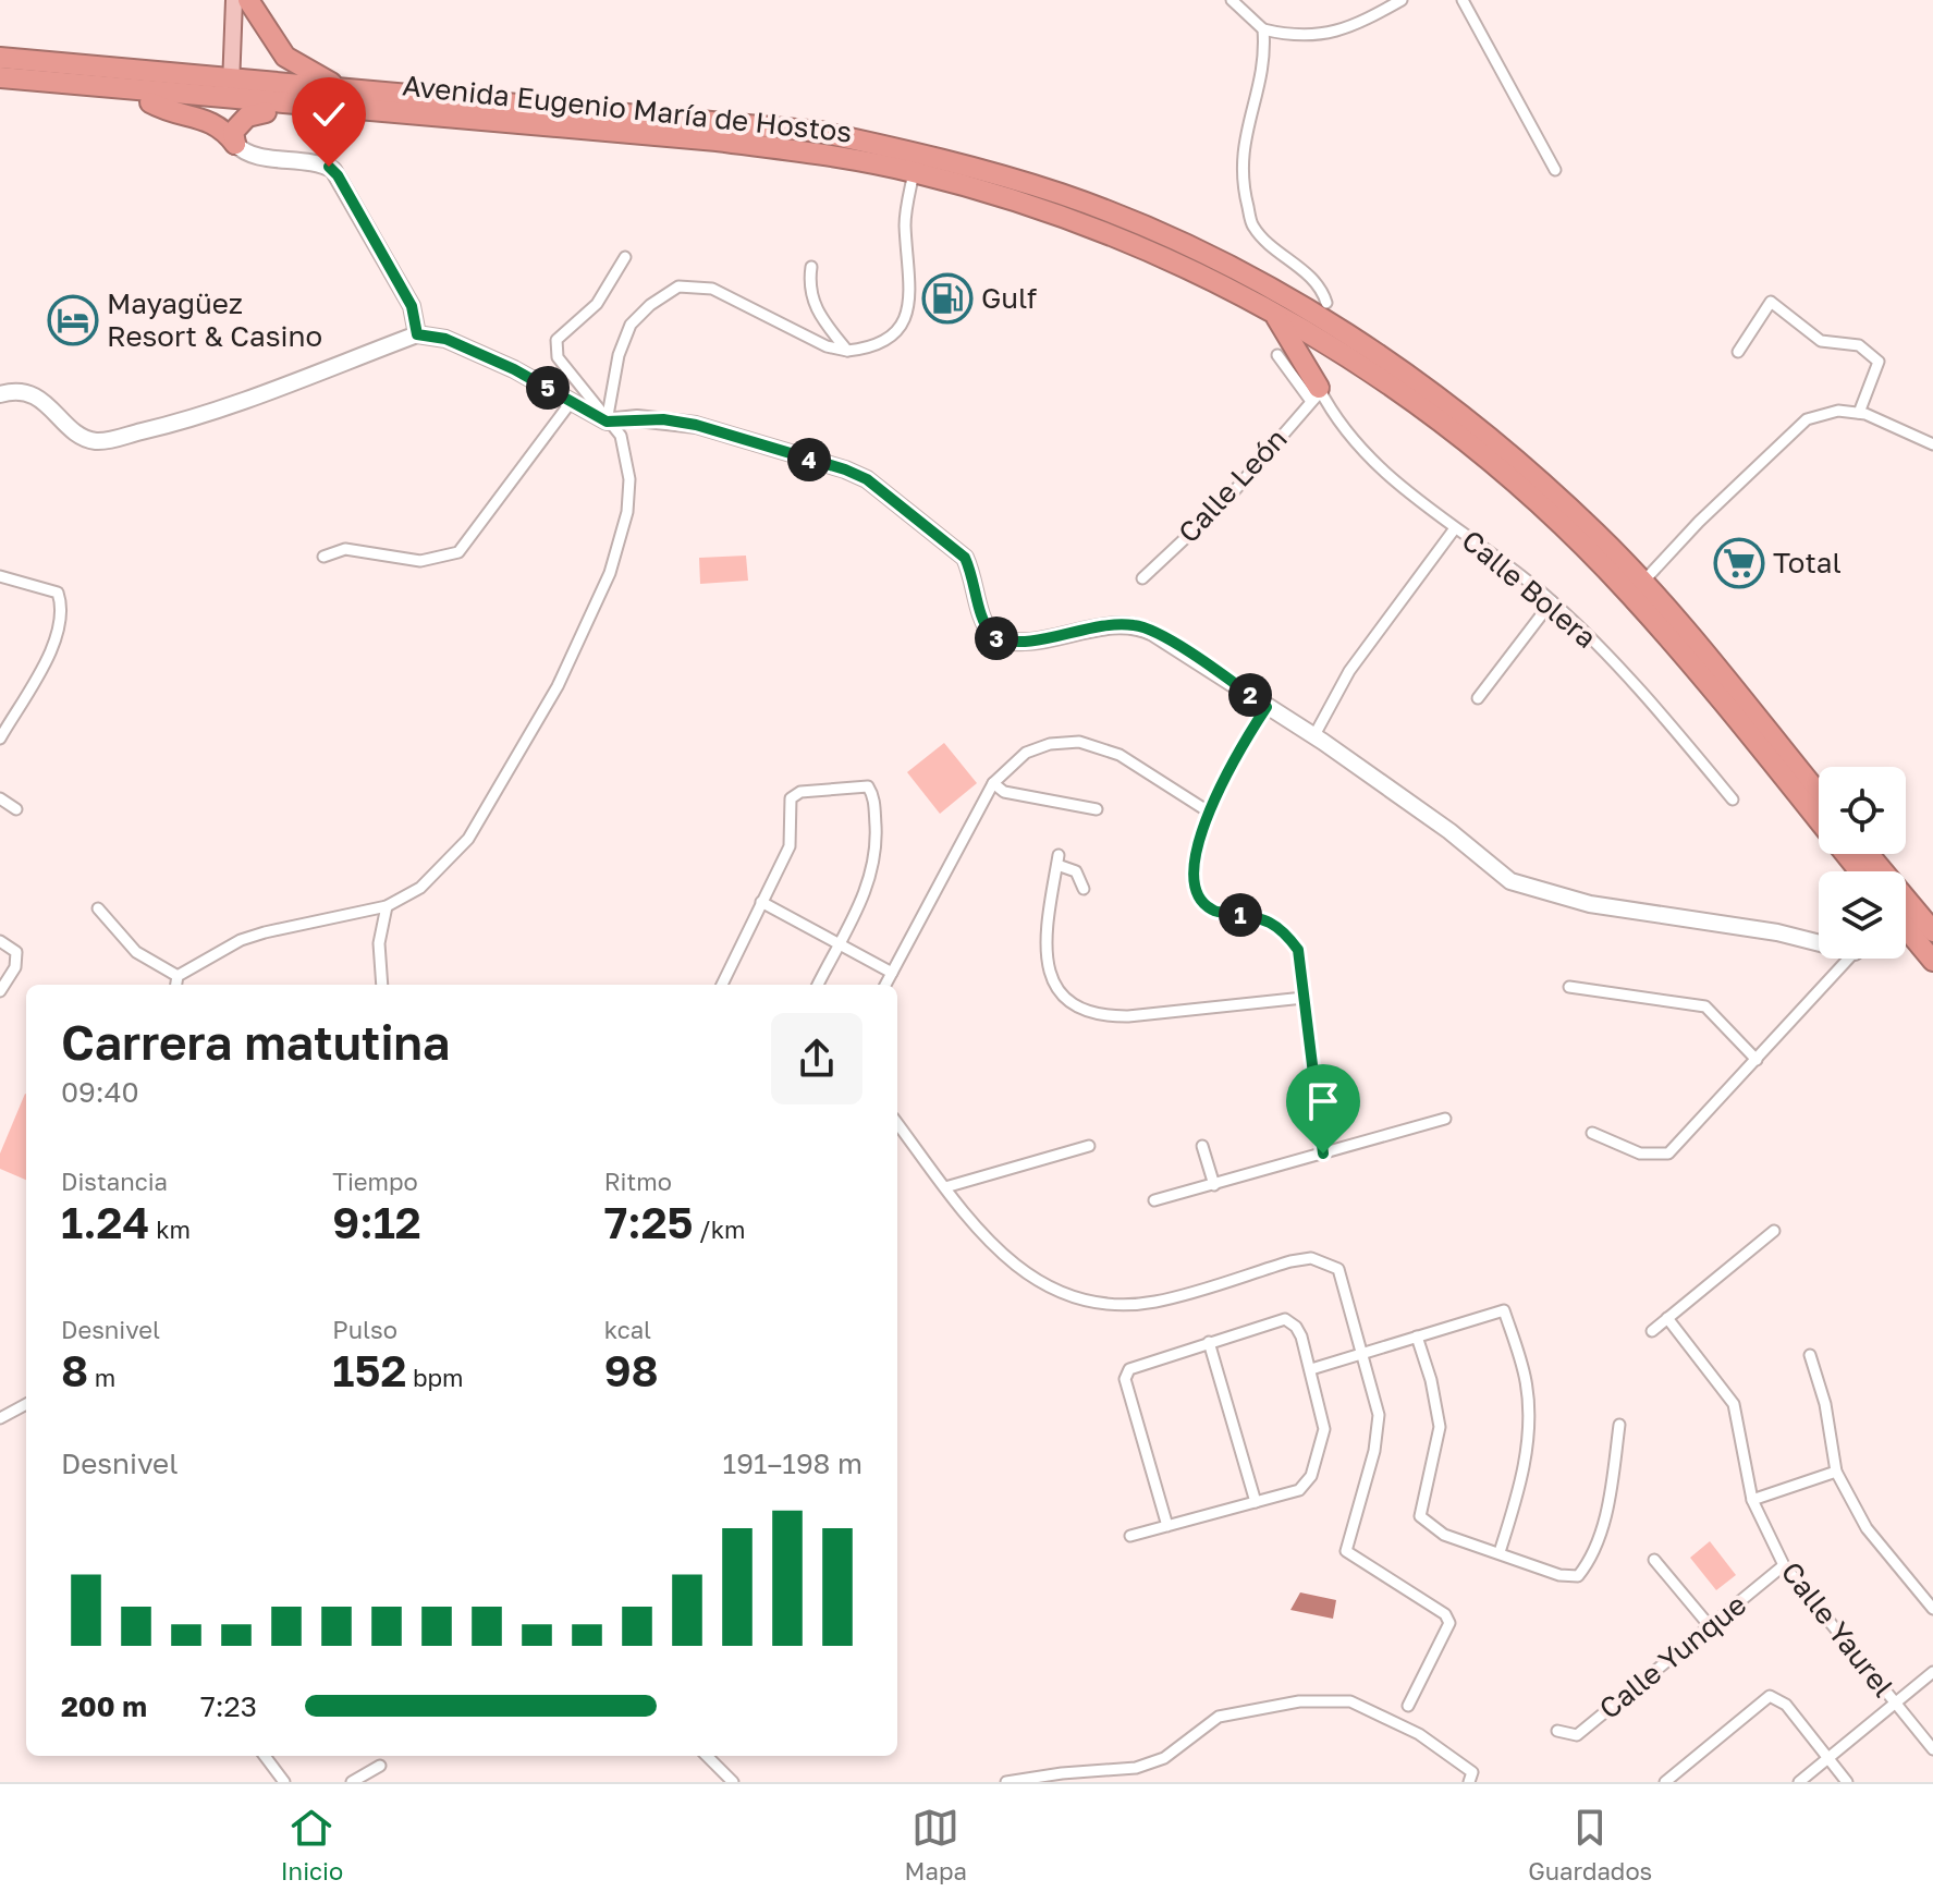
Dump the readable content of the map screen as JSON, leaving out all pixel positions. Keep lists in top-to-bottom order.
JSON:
{
  "streets": {
    "highway": ["Avenida Eugenio María de Hostos"],
    "street": [
      "Calle León",
      "Calle Bolera",
      "Calle Yaurel",
      "Calle Yunque"
    ]
  },
  "crossings": [
    ["Calle León", "Calle Bolera"],
    ["Calle Yaurel", "Calle Yunque"]
  ],
  "places": {
    "fuel station": ["Gulf"],
    "hotel": ["Mayagüez Resort & Casino"],
    "supermarket": ["Total"]
  },
  "page": {
    "pins": [
      "5",
      "4",
      "3",
      "2",
      "1"
    ],
    "heading": ["Carrera matutina", "09:40"],
    "stats": [
      ["Distancia", "1.24 km"],
      ["Tiempo", "9:12"],
      ["Ritmo", "7:25 /km"],
      ["Desnivel", "8 m"],
      ["Pulso", "152 bpm"],
      ["kcal", "98"]
    ],
    "chart": ["Desnivel", "191–198 m"],
    "list": [
      {
        "name": "200 m",
        "note": "7:23"
      }
    ],
    "tabs": ["Inicio", "Mapa", "Guardados"]
  }
}
